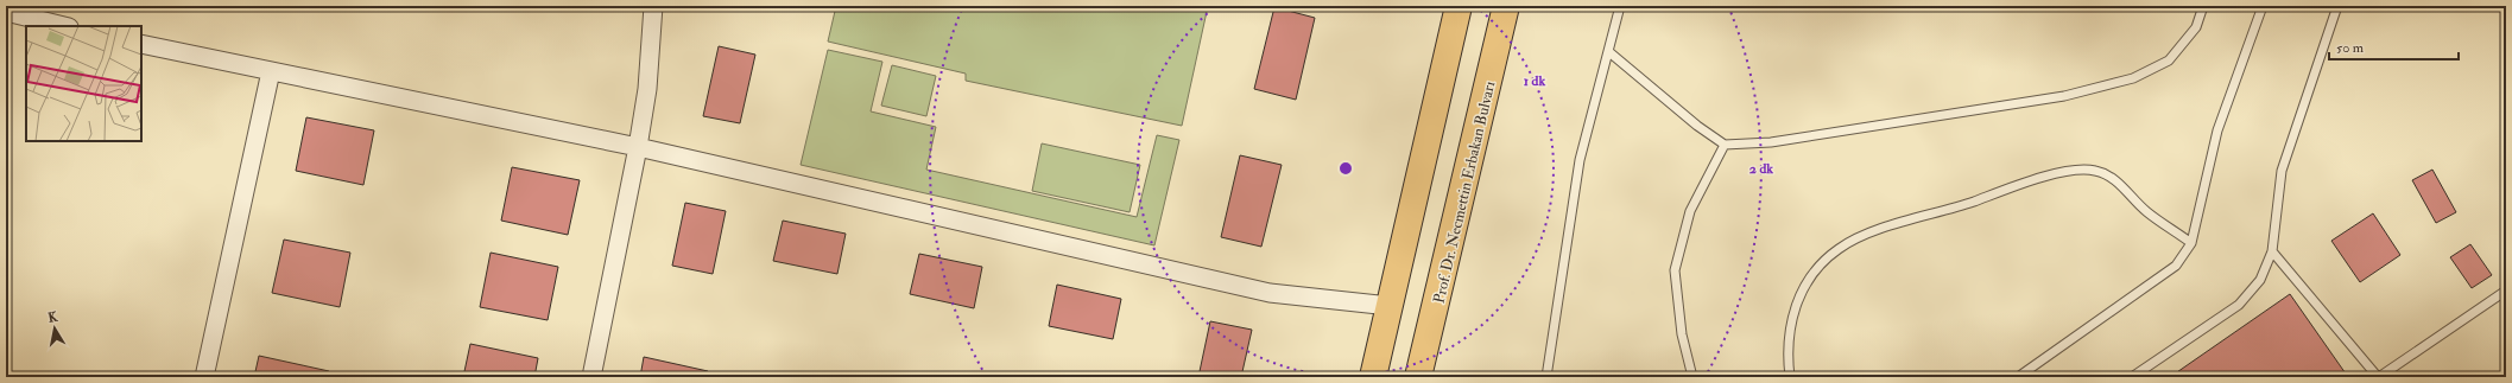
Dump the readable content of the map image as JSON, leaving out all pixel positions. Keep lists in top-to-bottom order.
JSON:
{
  "streets": {
    "main road": ["Prof. Dr. Necmettin Erbakan Bulvarı"]
  },
  "scale_bar": "50 m",
  "north": "top",
  "rings": ["1 dk", "2 dk"]
}
